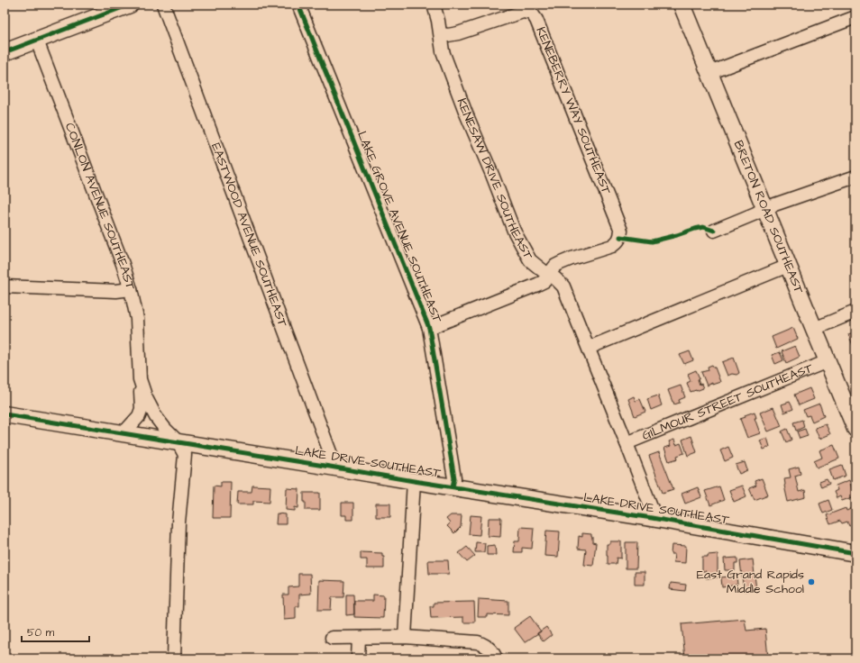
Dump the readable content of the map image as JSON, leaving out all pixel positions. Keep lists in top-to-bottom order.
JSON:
{
  "streets": {
    "main road": ["BRETON ROAD SOUTHEAST", "LAKE DRIVE SOUTHEAST"],
    "street": [
      "KENEBERRY WAY SOUTHEAST",
      "KENESAW DRIVE SOUTHEAST",
      "CONLON AVENUE SOUTHEAST",
      "LAKE GROVE AVENUE SOUTHEAST",
      "EASTWOOD AVENUE SOUTHEAST",
      "GILMOUR STREET SOUTHEAST"
    ]
  },
  "crossings": [
    ["KENEBERRY WAY SOUTHEAST", "KENESAW DRIVE SOUTHEAST"],
    ["KENESAW DRIVE SOUTHEAST", "GILMOUR STREET SOUTHEAST"],
    ["KENESAW DRIVE SOUTHEAST", "LAKE DRIVE SOUTHEAST"],
    ["CONLON AVENUE SOUTHEAST", "LAKE DRIVE SOUTHEAST"],
    ["BRETON ROAD SOUTHEAST", "GILMOUR STREET SOUTHEAST"],
    ["LAKE GROVE AVENUE SOUTHEAST", "LAKE DRIVE SOUTHEAST"],
    ["EASTWOOD AVENUE SOUTHEAST", "LAKE DRIVE SOUTHEAST"]
  ],
  "places": ["East Grand Rapids Middle School"],
  "scale_bar": "50 m"
}
